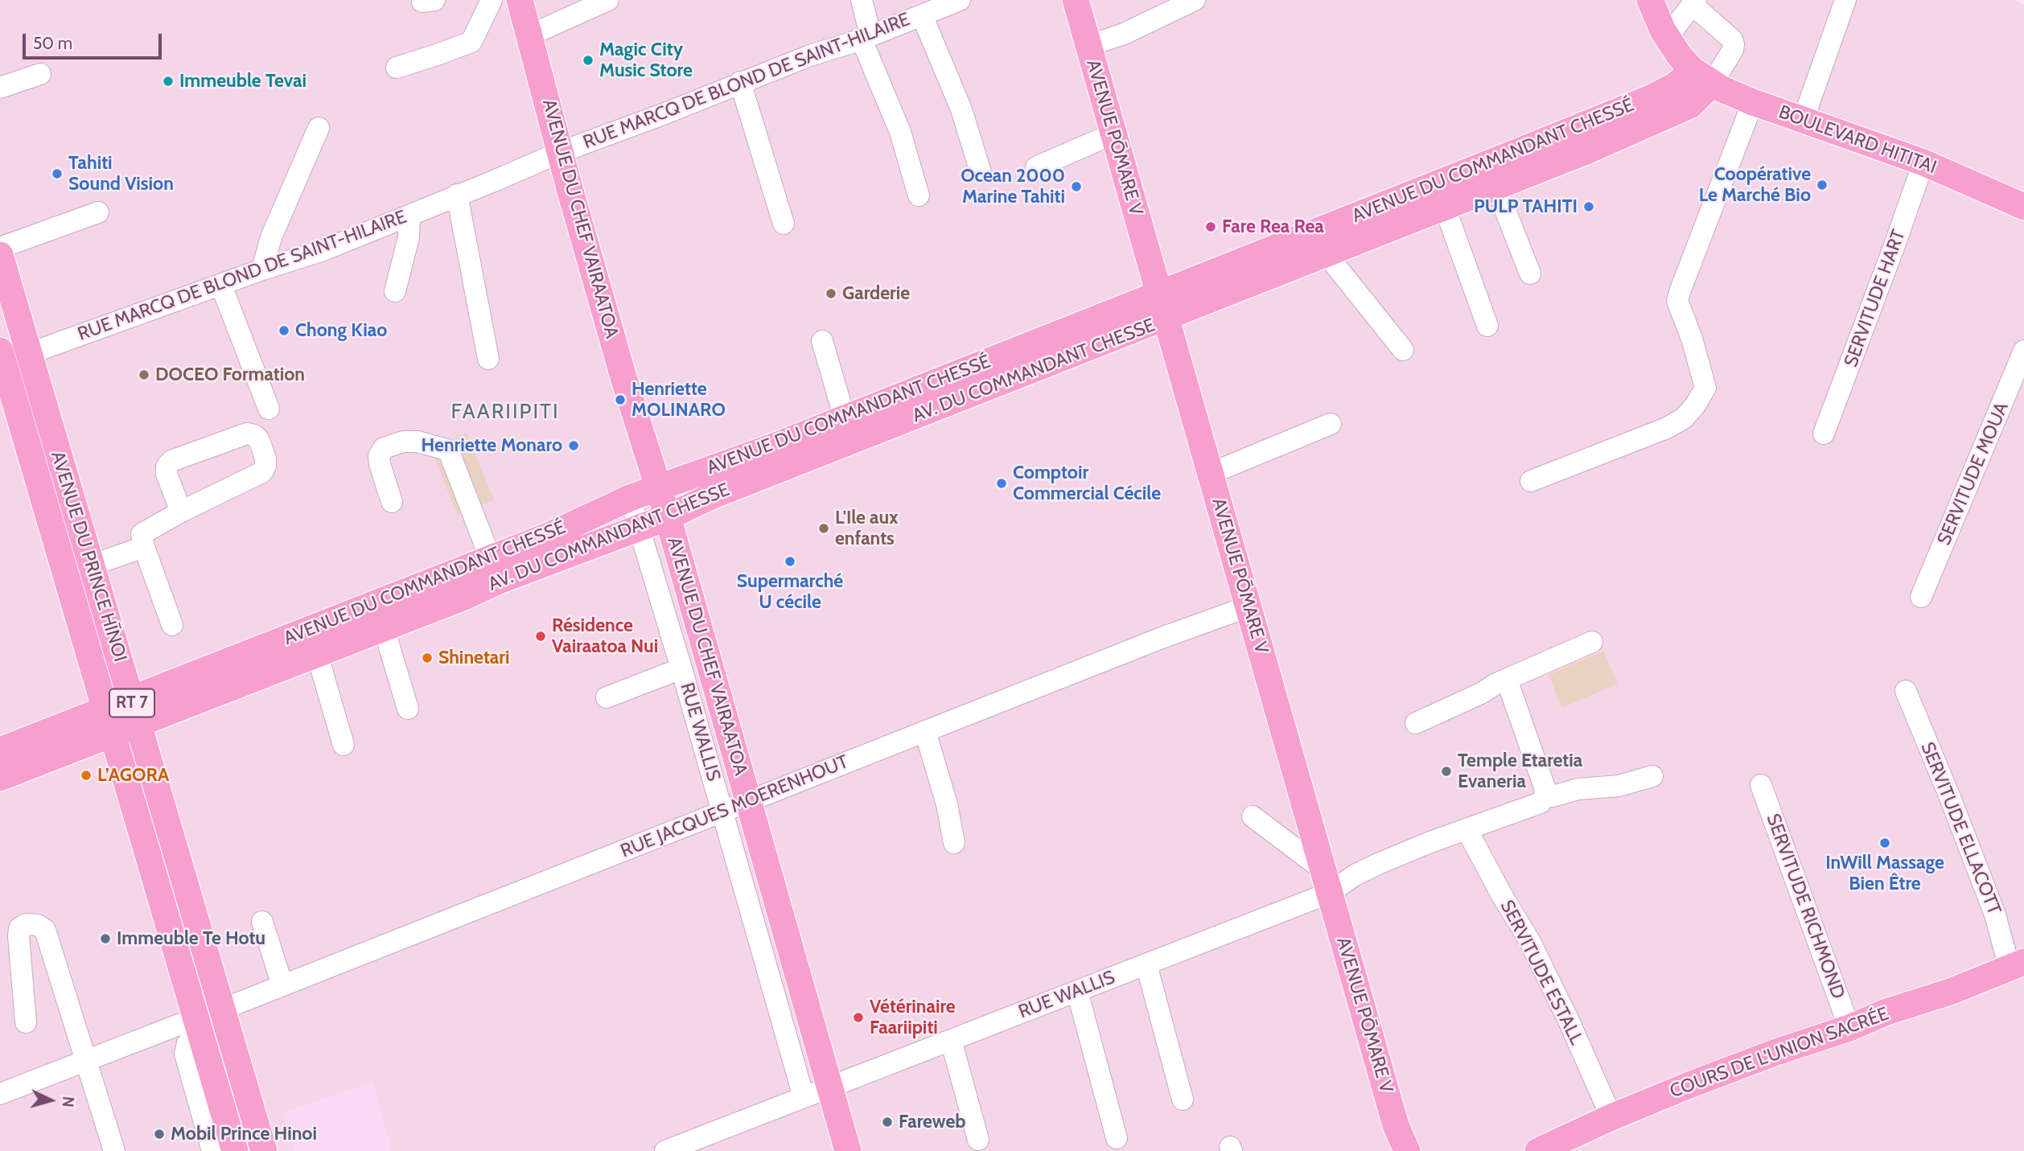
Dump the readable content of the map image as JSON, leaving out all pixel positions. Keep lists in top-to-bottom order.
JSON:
{
  "streets": {
    "main road": [
      "AVENUE PŌMARE V",
      "BOULEVARD HITITAI",
      "AVENUE DU COMMANDANT CHESSÉ",
      "AVENUE DU CHEF VAIRAATOA",
      "AV. DU COMMANDANT CHESSE",
      "AVENUE DU PRINCE HĪNOI",
      "RT 7",
      "COURS DE L'UNION SACRÉE"
    ],
    "street": [
      "RUE MARCQ DE BLOND DE SAINT-HILAIRE",
      "SERVITUDE HART",
      "SERVITUDE MOUA",
      "RUE WALLIS",
      "RUE JACQUES MOERENHOUT",
      "SERVITUDE ELLACOTT",
      "SERVITUDE RICHMOND",
      "SERVITUDE ESTALL"
    ]
  },
  "crossings": [
    ["RUE MARCQ DE BLOND DE SAINT-HILAIRE", "AVENUE DU CHEF VAIRAATOA"],
    ["RUE MARCQ DE BLOND DE SAINT-HILAIRE", "AVENUE DU PRINCE HĪNOI"],
    ["AVENUE PŌMARE V", "AVENUE DU COMMANDANT CHESSÉ"],
    ["AVENUE PŌMARE V", "AV. DU COMMANDANT CHESSE"],
    ["AVENUE PŌMARE V", "RUE WALLIS"],
    ["AVENUE PŌMARE V", "RUE JACQUES MOERENHOUT"],
    ["BOULEVARD HITITAI", "AVENUE DU COMMANDANT CHESSÉ"],
    ["BOULEVARD HITITAI", "SERVITUDE HART"],
    ["AVENUE DU COMMANDANT CHESSÉ", "AVENUE DU CHEF VAIRAATOA"],
    ["AVENUE DU COMMANDANT CHESSÉ", "AV. DU COMMANDANT CHESSE"],
    ["AVENUE DU COMMANDANT CHESSÉ", "AVENUE DU PRINCE HĪNOI"],
    ["AVENUE DU COMMANDANT CHESSÉ", "RUE WALLIS"],
    ["AVENUE DU CHEF VAIRAATOA", "AV. DU COMMANDANT CHESSE"],
    ["AVENUE DU CHEF VAIRAATOA", "RUE WALLIS"],
    ["AVENUE DU CHEF VAIRAATOA", "RUE JACQUES MOERENHOUT"],
    ["AV. DU COMMANDANT CHESSE", "AVENUE DU PRINCE HĪNOI"],
    ["AV. DU COMMANDANT CHESSE", "RUE WALLIS"],
    ["AVENUE DU PRINCE HĪNOI", "RUE JACQUES MOERENHOUT"],
    ["RUE WALLIS", "RUE JACQUES MOERENHOUT"],
    ["RUE WALLIS", "SERVITUDE ESTALL"],
    ["SERVITUDE ELLACOTT", "COURS DE L'UNION SACRÉE"],
    ["SERVITUDE RICHMOND", "COURS DE L'UNION SACRÉE"],
    ["SERVITUDE ESTALL", "COURS DE L'UNION SACRÉE"]
  ],
  "districts": ["FAARIIPITI"],
  "places": [
    "Magic City Music Store",
    "Immeuble Tevai",
    "Tahiti Sound Vision",
    "Coopérative Le Marché Bio",
    "Ocean 2000 Marine Tahiti",
    "PULP TAHITI",
    "Fare Rea Rea",
    "Garderie",
    "Chong Kiao",
    "DOCEO Formation",
    "Henriette MOLINARO",
    "Henriette Monaro",
    "Comptoir Commercial Cécile",
    "L'Ile aux enfants",
    "Supermarché U cécile",
    "Résidence Vairaatoa Nui",
    "Shinetari",
    "Temple Etaretia Evaneria",
    "L’AGORA",
    "InWill Massage Bien Être",
    "Immeuble Te Hotu",
    "Vétérinaire Faariipiti",
    "Fareweb",
    "Mobil Prince Hinoi"
  ],
  "scale_bar": "50 m",
  "north": "right"
}
